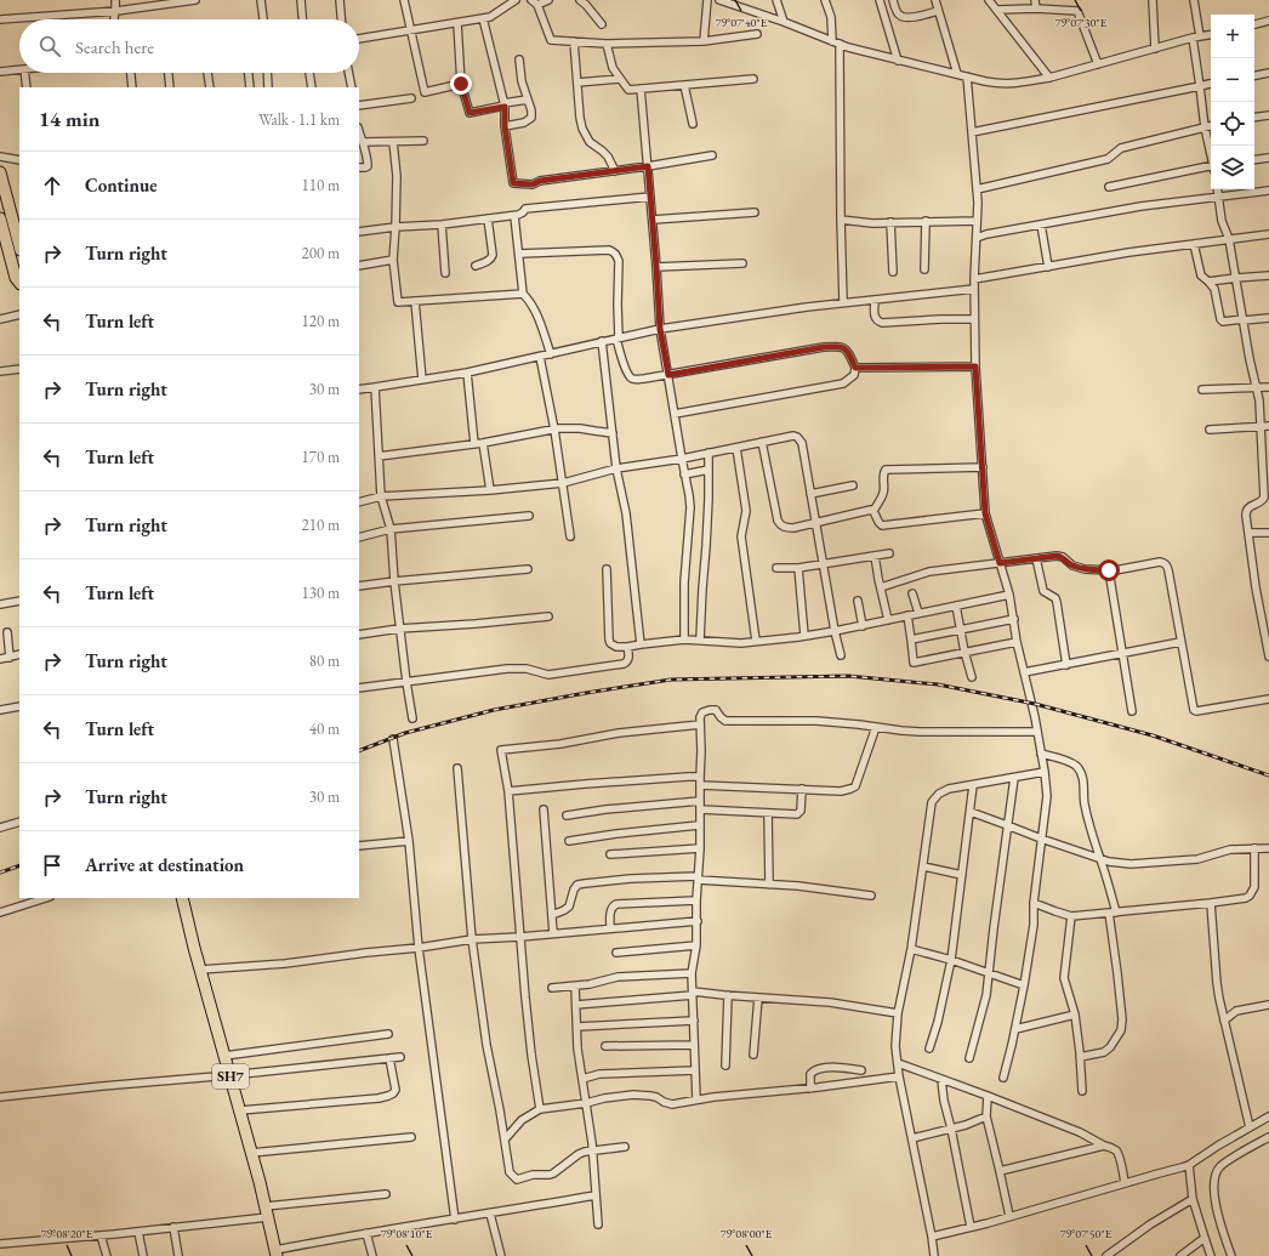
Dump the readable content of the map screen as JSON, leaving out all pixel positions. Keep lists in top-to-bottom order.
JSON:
{
  "streets": {
    "main road": ["SH7"]
  },
  "page": {
    "map_buttons": ["+", "−"],
    "search": "Search here",
    "heading": ["14 min", "Walk · 1.1 km"],
    "list": [
      ["Continue", "110 m"],
      ["Turn right", "200 m"],
      ["Turn left", "120 m"],
      ["Turn right", "30 m"],
      ["Turn left", "170 m"],
      ["Turn right", "210 m"],
      ["Turn left", "130 m"],
      ["Turn right", "80 m"],
      ["Turn left", "40 m"],
      ["Turn right", "30 m"],
      "Arrive at destination"
    ]
  },
  "coordinates": [
    "79°07'40\"E",
    "79°07'30\"E",
    "79°08'20\"E",
    "79°08'10\"E",
    "79°08'00\"E",
    "79°07'50\"E"
  ]
}
